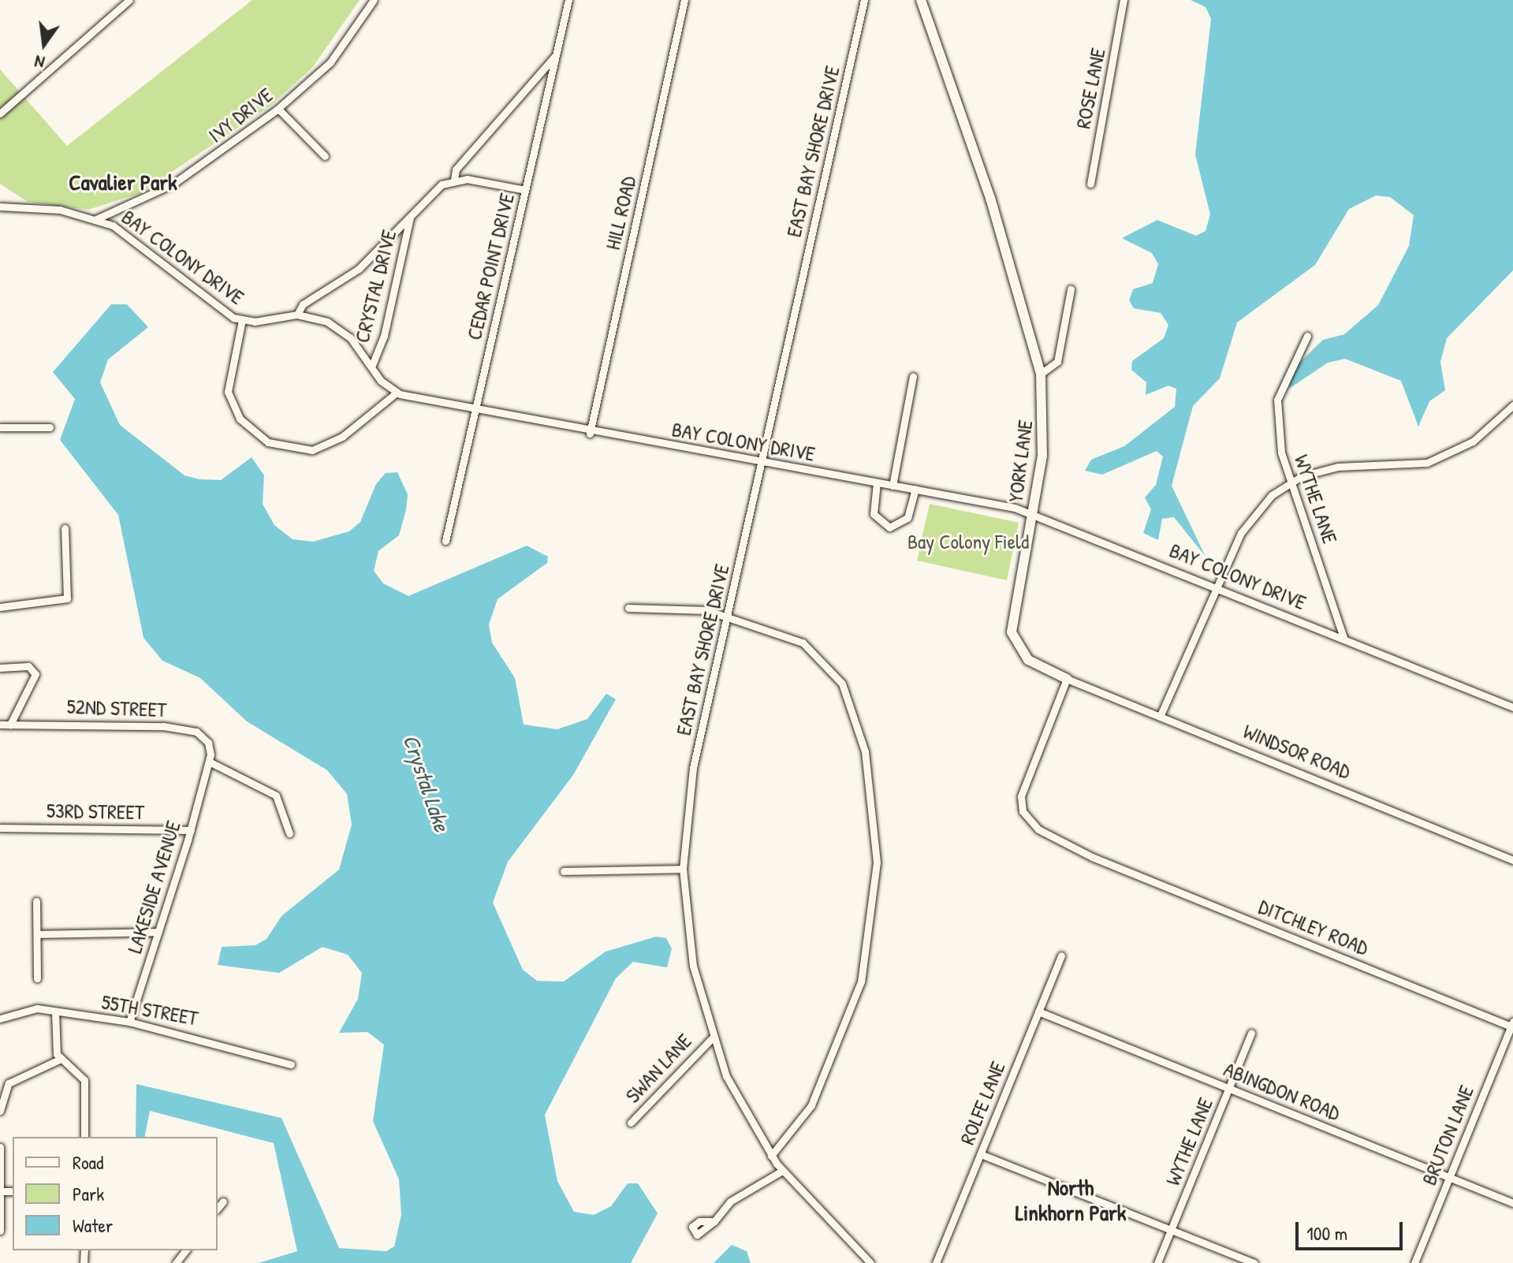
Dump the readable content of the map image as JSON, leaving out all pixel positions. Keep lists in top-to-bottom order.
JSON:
{
  "streets": {
    "street": [
      "ROSE LANE",
      "IVY DRIVE",
      "EAST BAY SHORE DRIVE",
      "HILL ROAD",
      "BAY COLONY DRIVE",
      "CEDAR POINT DRIVE",
      "CRYSTAL DRIVE",
      "YORK LANE",
      "WYTHE LANE",
      "52ND STREET",
      "WINDSOR ROAD",
      "53RD STREET",
      "LAKESIDE AVENUE",
      "DITCHLEY ROAD",
      "55TH STREET",
      "SWAN LANE",
      "ABINGDON ROAD",
      "ROLFE LANE",
      "BRUTON LANE"
    ]
  },
  "crossings": [
    ["IVY DRIVE", "BAY COLONY DRIVE"],
    ["EAST BAY SHORE DRIVE", "BAY COLONY DRIVE"],
    ["EAST BAY SHORE DRIVE", "SWAN LANE"],
    ["HILL ROAD", "BAY COLONY DRIVE"],
    ["BAY COLONY DRIVE", "CEDAR POINT DRIVE"],
    ["BAY COLONY DRIVE", "CRYSTAL DRIVE"],
    ["BAY COLONY DRIVE", "YORK LANE"],
    ["BAY COLONY DRIVE", "WYTHE LANE"],
    ["YORK LANE", "WINDSOR ROAD"],
    ["YORK LANE", "DITCHLEY ROAD"],
    ["WYTHE LANE", "ABINGDON ROAD"],
    ["52ND STREET", "LAKESIDE AVENUE"],
    ["WINDSOR ROAD", "DITCHLEY ROAD"],
    ["53RD STREET", "LAKESIDE AVENUE"],
    ["LAKESIDE AVENUE", "55TH STREET"],
    ["DITCHLEY ROAD", "BRUTON LANE"],
    ["ABINGDON ROAD", "ROLFE LANE"],
    ["ABINGDON ROAD", "BRUTON LANE"]
  ],
  "districts": ["Cavalier Park", "North Linkhorn Park"],
  "water": ["Crystal Lake"],
  "parks": ["Bay Colony Field"],
  "legend": ["Road", "Park", "Water"],
  "scale_bar": "100 m",
  "north": "bottom"
}
